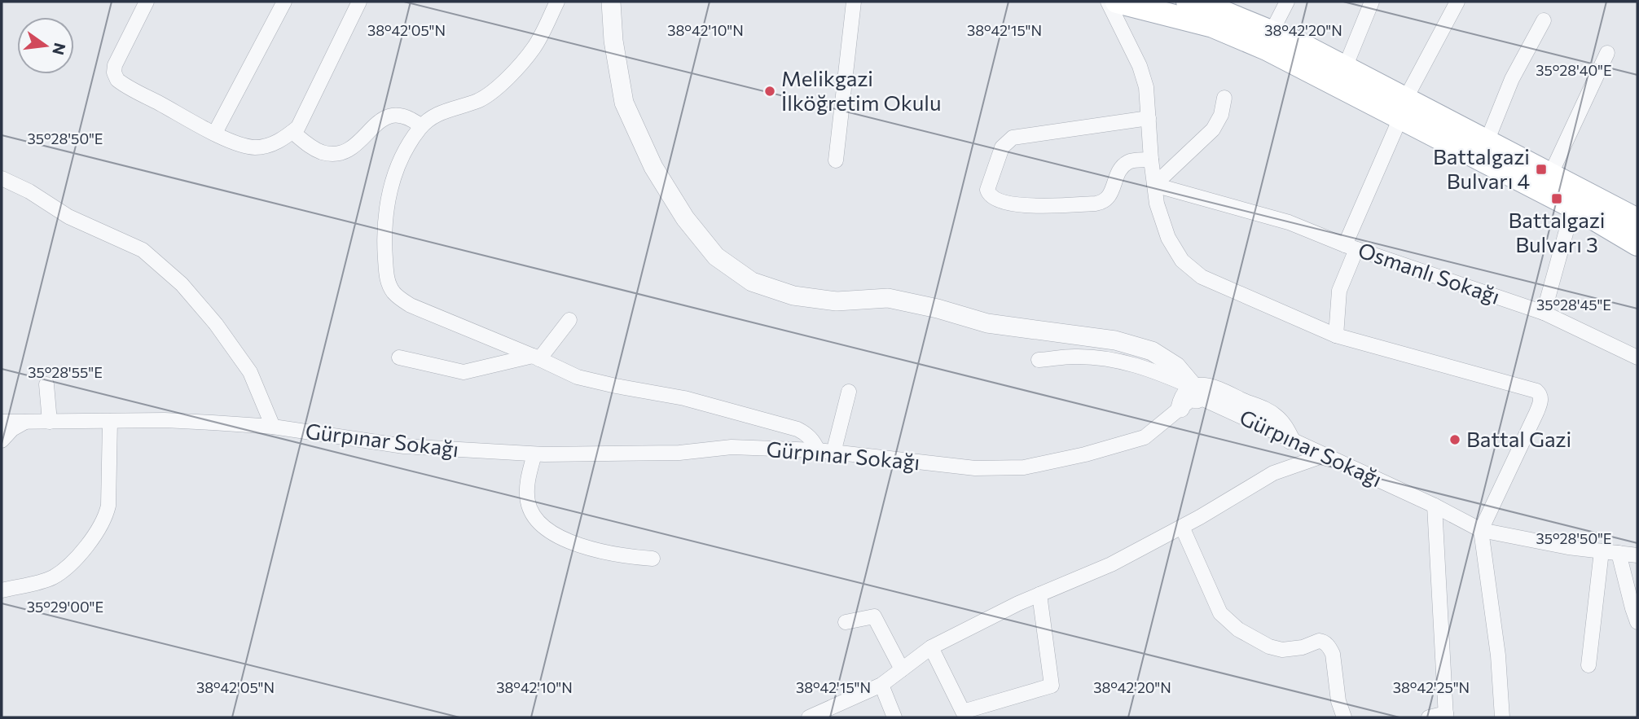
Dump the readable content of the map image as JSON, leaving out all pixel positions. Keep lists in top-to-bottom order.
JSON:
{
  "streets": {
    "street": ["Osmanlı Sokağı", "Gürpınar Sokağı"]
  },
  "places": {
    "other": ["Melikgazi İlköğretim Okulu", "Battal Gazi"],
    "transit": ["Battalgazi Bulvarı 4", "Battalgazi Bulvarı 3"]
  },
  "north": "right",
  "coordinates": [
    "38°42'05\"N",
    "38°42'10\"N",
    "38°42'15\"N",
    "38°42'20\"N",
    "35°28'40\"E",
    "35°28'50\"E",
    "35°28'45\"E",
    "35°28'55\"E",
    "35°29'00\"E",
    "38°42'25\"N"
  ]
}
